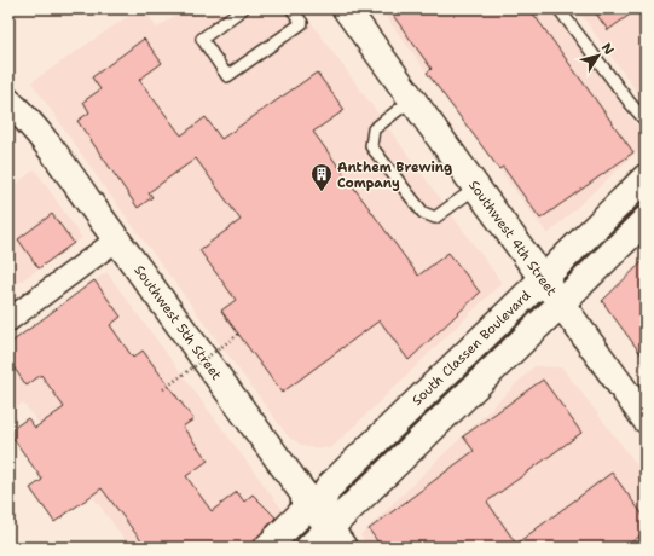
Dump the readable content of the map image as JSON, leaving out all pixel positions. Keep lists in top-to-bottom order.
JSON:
{
  "streets": {
    "street": ["Southwest 4th Street", "Southwest 5th Street", "South Classen Boulevard"]
  },
  "crossings": [
    ["Southwest 4th Street", "South Classen Boulevard"],
    ["Southwest 5th Street", "South Classen Boulevard"]
  ],
  "places": {
    "building": ["Anthem Brewing Company"]
  },
  "north": "top right"
}
